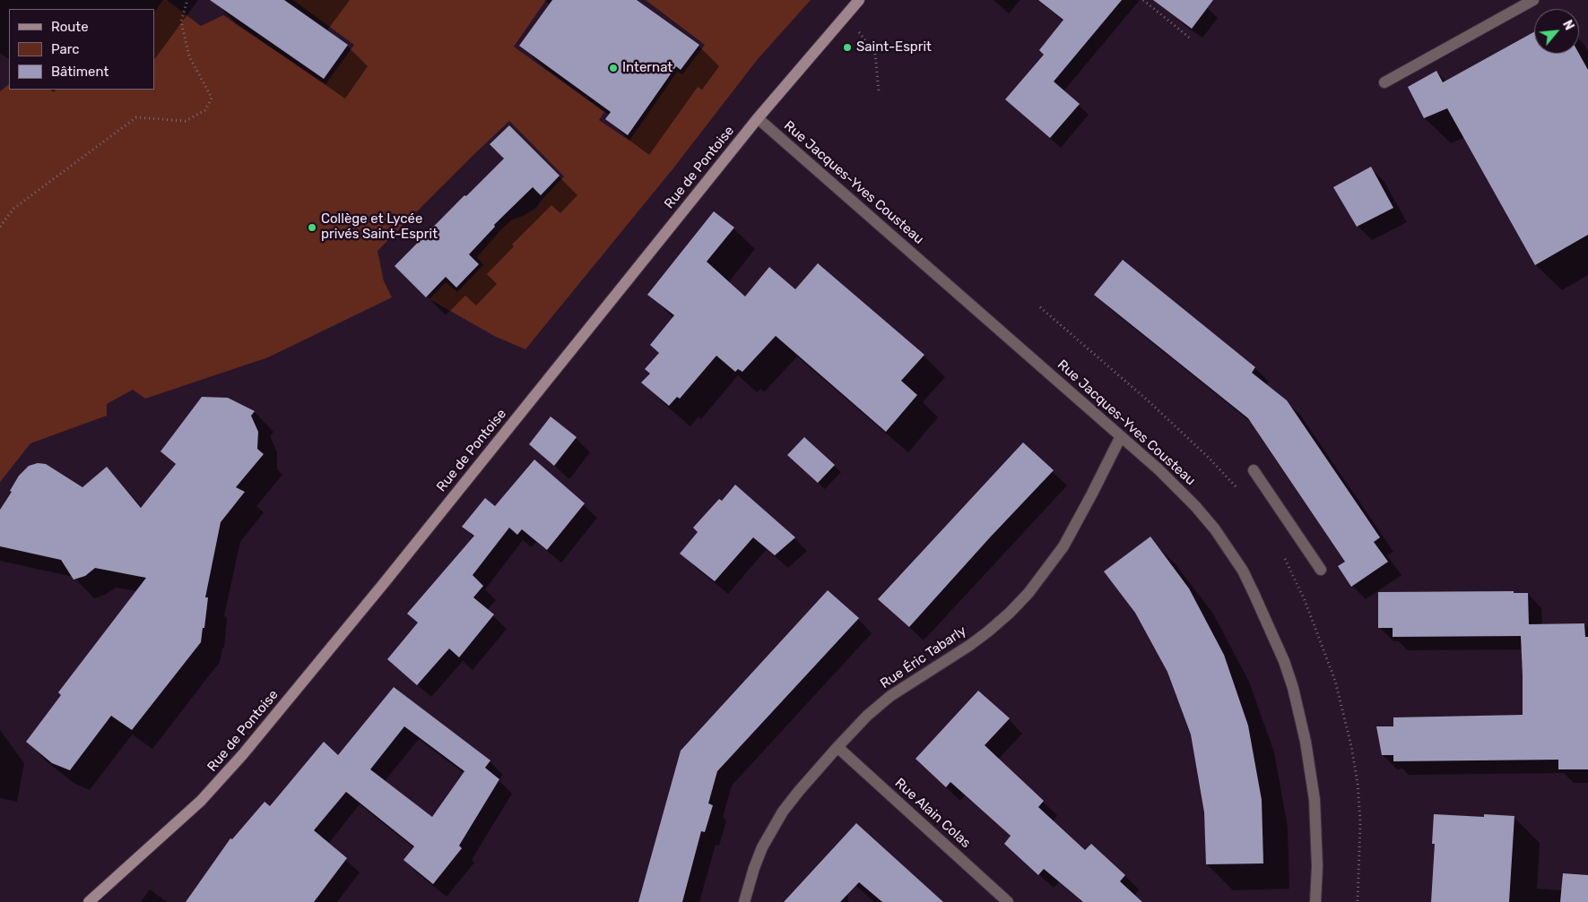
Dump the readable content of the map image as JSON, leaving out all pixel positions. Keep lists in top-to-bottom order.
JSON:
{
  "streets": {
    "street": [
      "Rue de Pontoise",
      "Rue Jacques-Yves Cousteau",
      "Rue Éric Tabarly",
      "Rue Alain Colas"
    ]
  },
  "crossings": [
    ["Rue de Pontoise", "Rue Jacques-Yves Cousteau"],
    ["Rue Jacques-Yves Cousteau", "Rue Éric Tabarly"],
    ["Rue Éric Tabarly", "Rue Alain Colas"]
  ],
  "places": ["Saint-Esprit", "Internat", "Collège et Lycée privés Saint-Esprit"],
  "legend": ["Route", "Parc", "Bâtiment"],
  "north": "top right"
}
